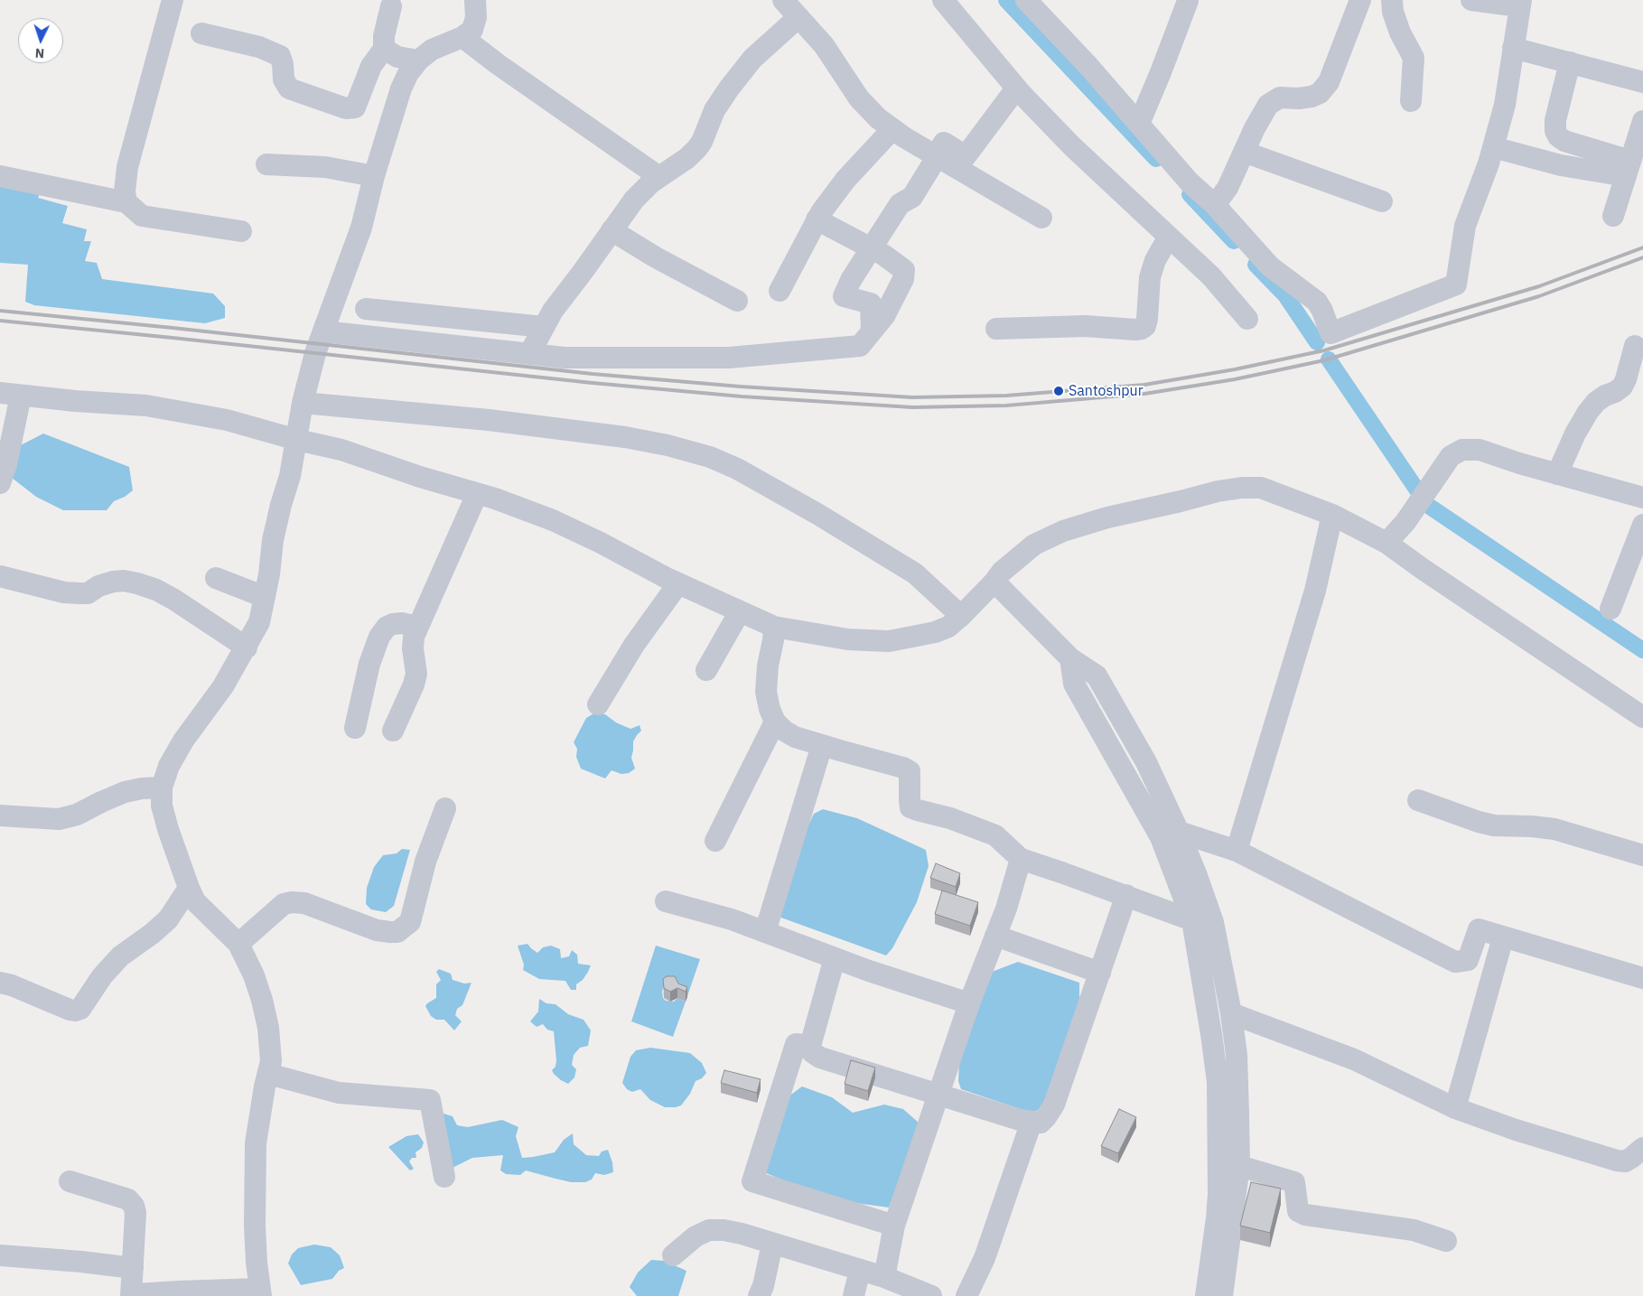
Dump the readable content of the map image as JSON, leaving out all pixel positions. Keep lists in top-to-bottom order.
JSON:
{
  "places": ["Santoshpur"],
  "north": "bottom"
}
